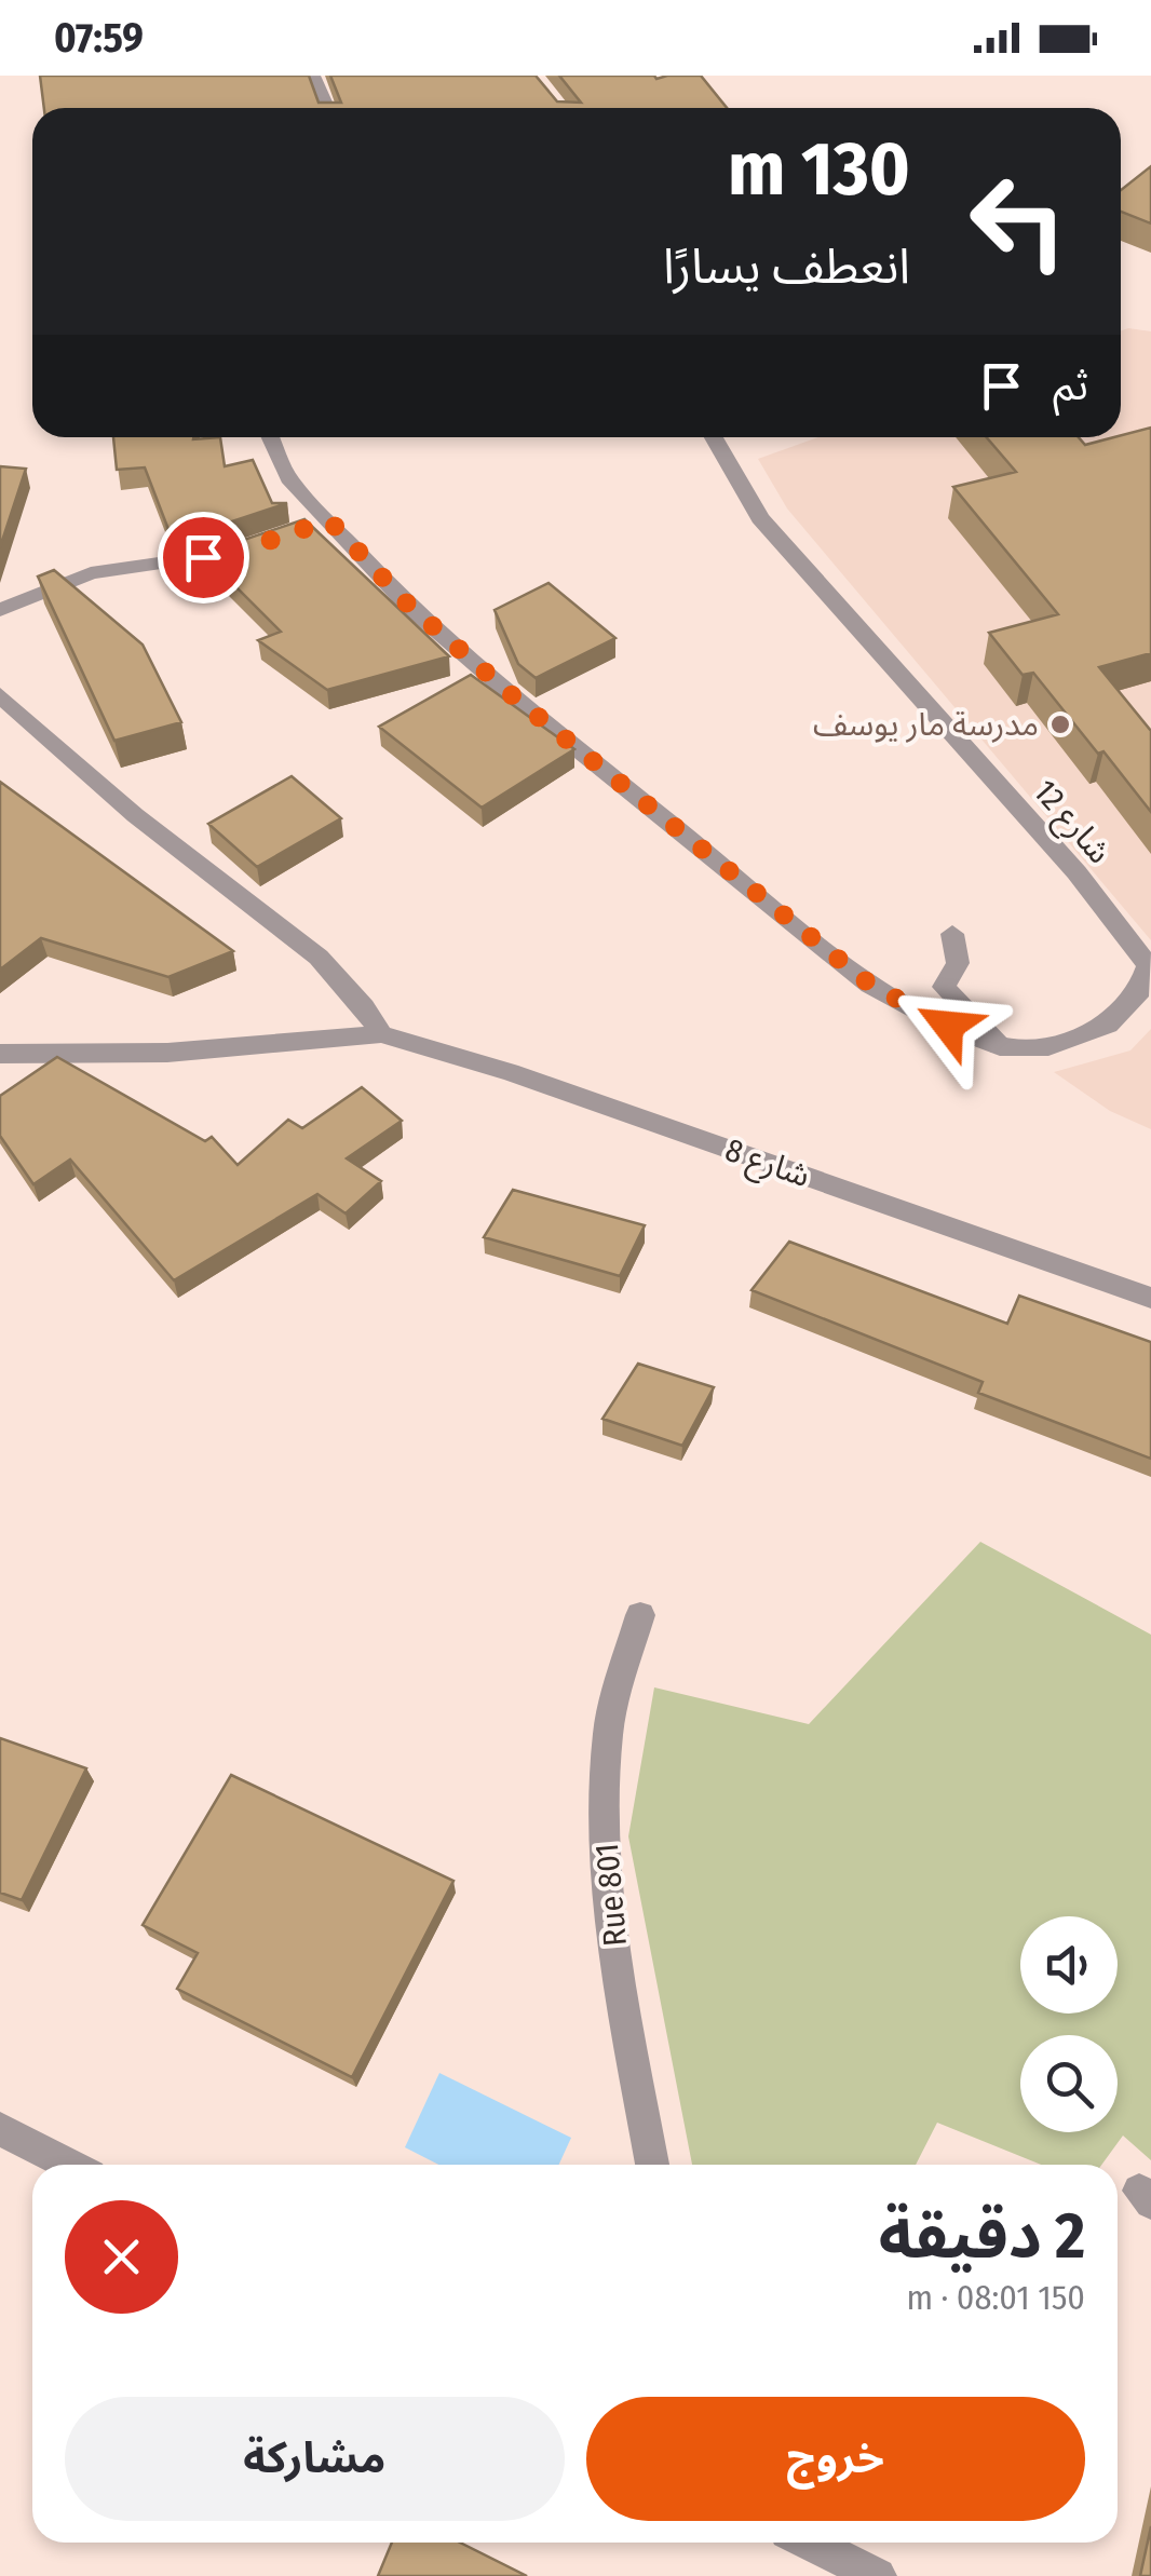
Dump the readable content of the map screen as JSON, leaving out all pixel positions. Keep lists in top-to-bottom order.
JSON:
{
  "streets": {
    "street": ["شارع 12", "شارع 8", "Rue 801"]
  },
  "places": ["مدرسة مار يوسف"],
  "page": {
    "status": "07:59",
    "turn": ["130 m", "انعطف يسارًا"],
    "then": "ثم",
    "heading": ["2 دقيقة", "150 m · 08:01"],
    "buttons": ["خروج", "مشاركة"]
  }
}
